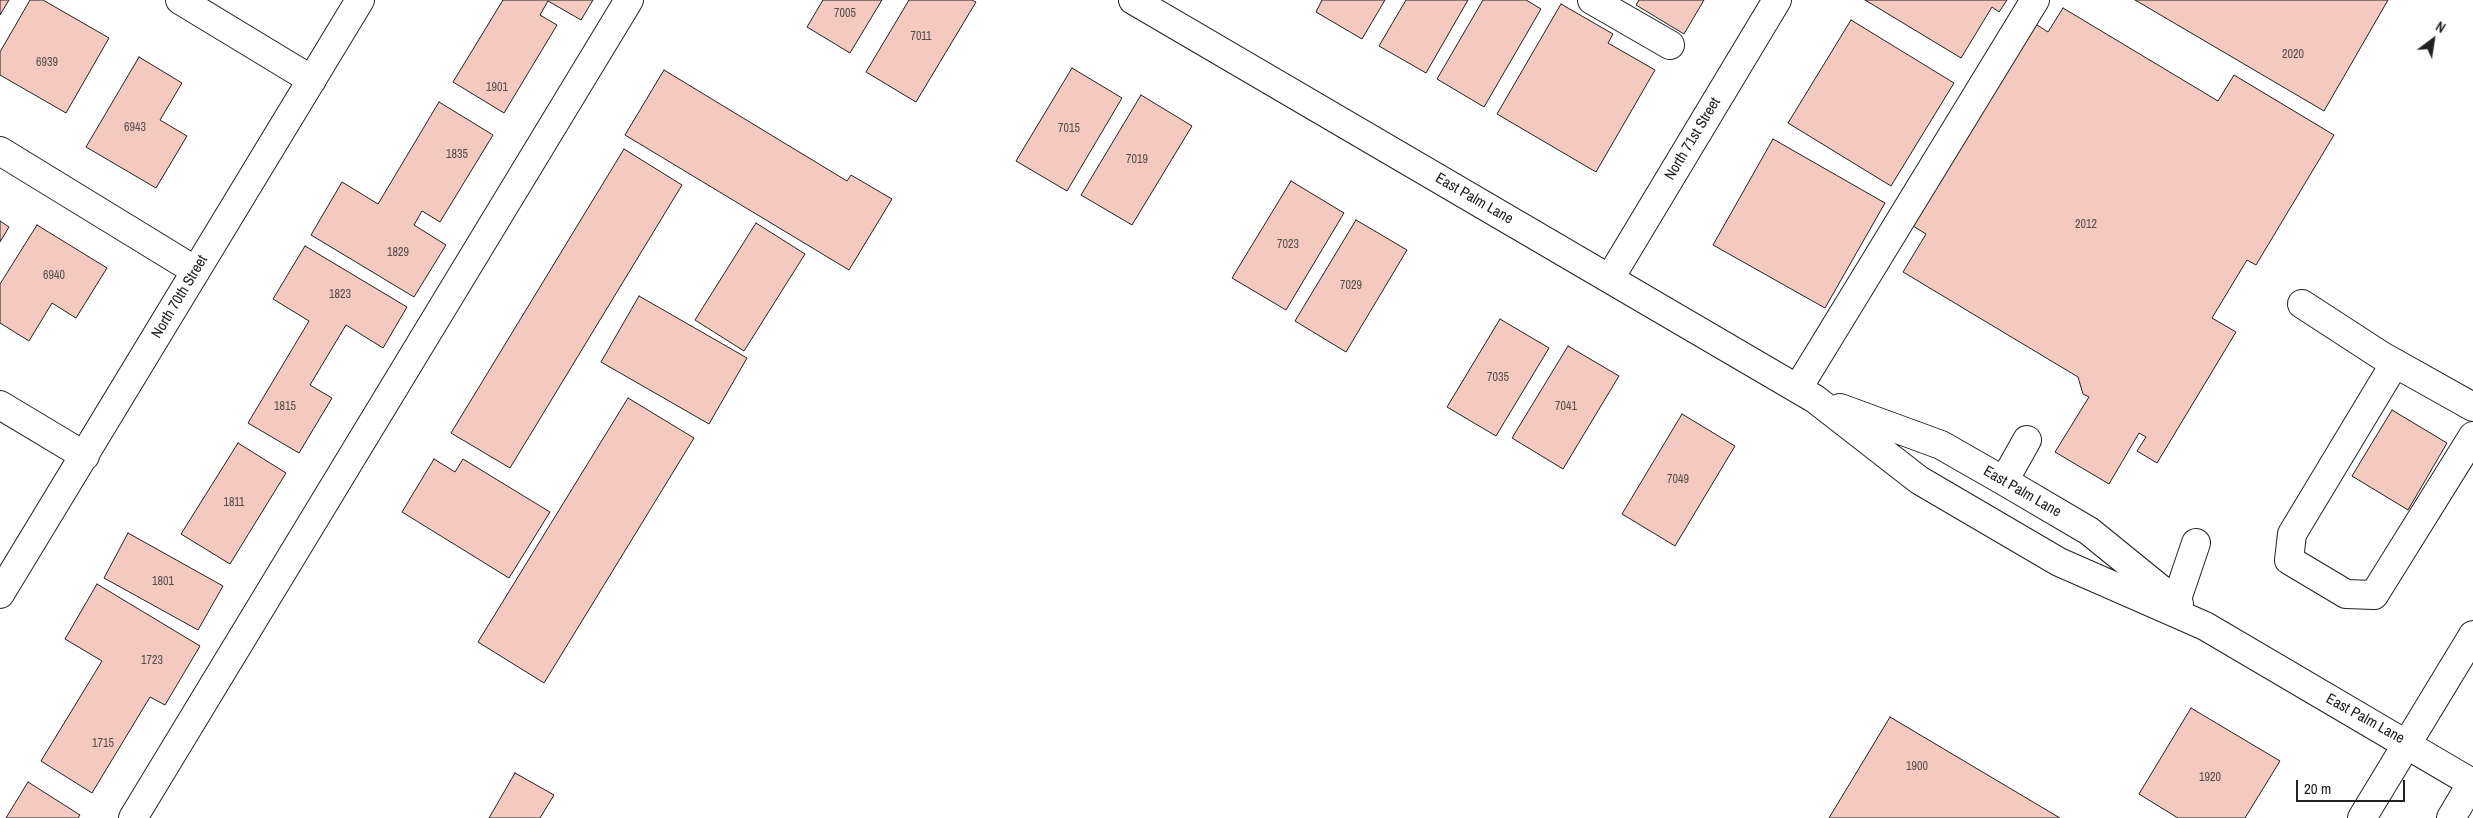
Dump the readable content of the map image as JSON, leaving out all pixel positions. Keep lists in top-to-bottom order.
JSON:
{
  "streets": {
    "street": ["North 71st Street", "East Palm Lane", "North 70th Street"]
  },
  "crossings": [
    ["North 71st Street", "East Palm Lane"]
  ],
  "house_numbers": [
    "7005",
    "7011",
    "2020",
    "6939",
    "1901",
    "6943",
    "7015",
    "1835",
    "7019",
    "2012",
    "7023",
    "1829",
    "6940",
    "7029",
    "1823",
    "7035",
    "1815",
    "7041",
    "7049",
    "1811",
    "1801",
    "1723",
    "1715",
    "1900",
    "1920"
  ],
  "scale_bar": "20 m",
  "north": "top right"
}
